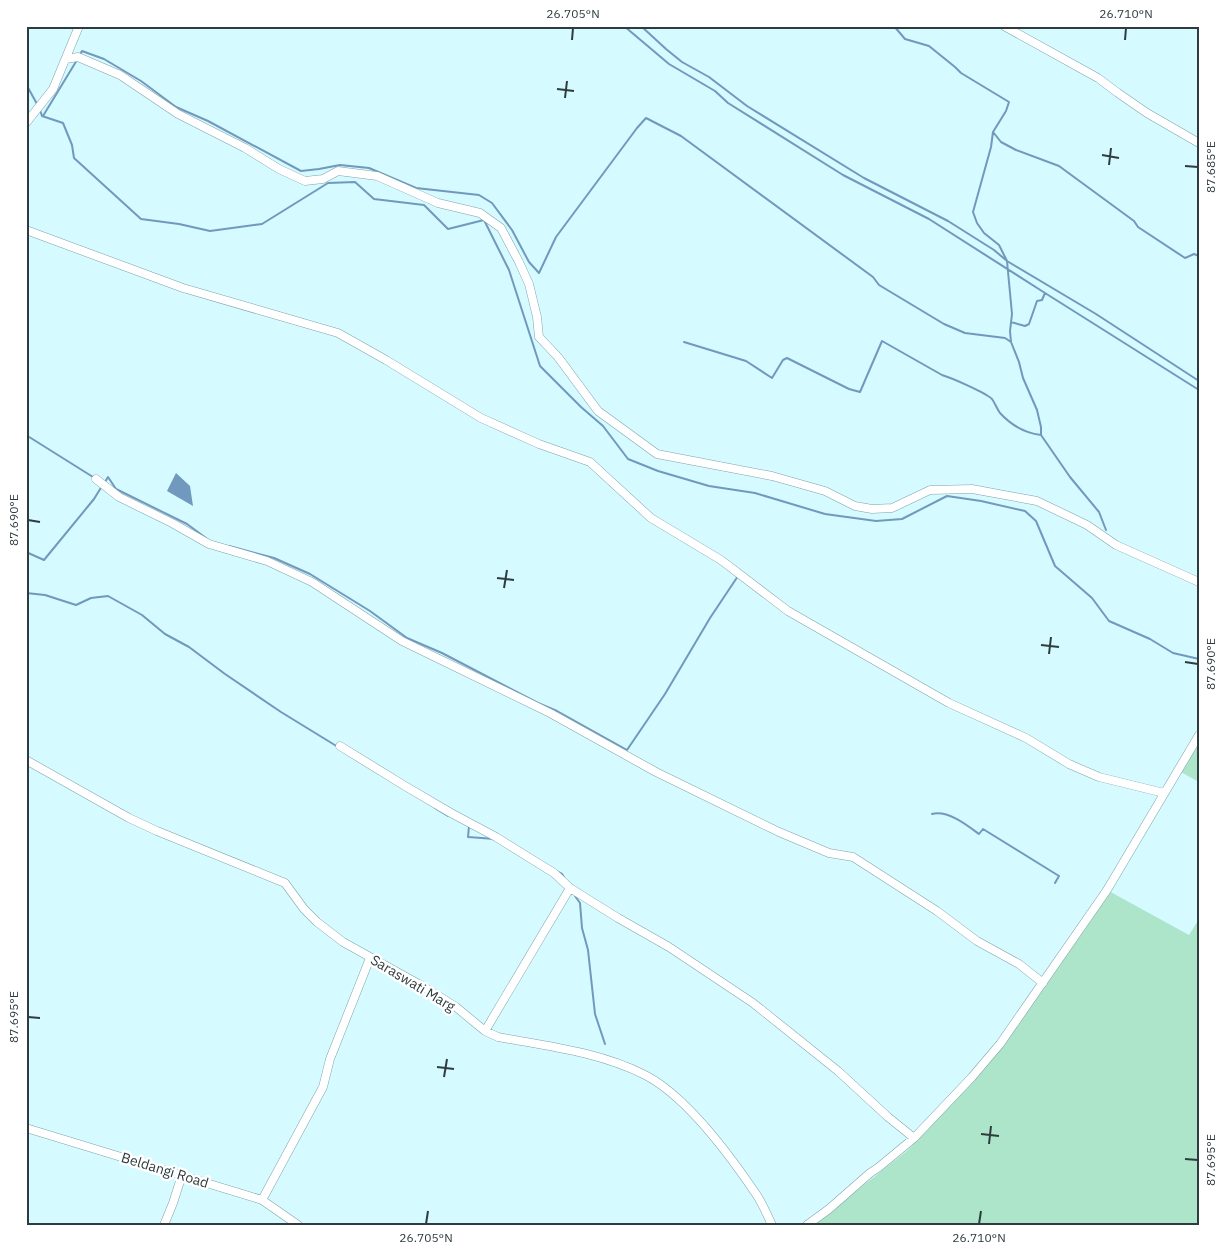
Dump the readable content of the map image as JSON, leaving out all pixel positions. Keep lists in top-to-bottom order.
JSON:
{
  "streets": {
    "street": ["Saraswati Marg", "Beldangi Road"]
  },
  "coordinates": [
    "26.705°N",
    "26.710°N",
    "87.685°E",
    "87.690°E",
    "87.695°E"
  ]
}
